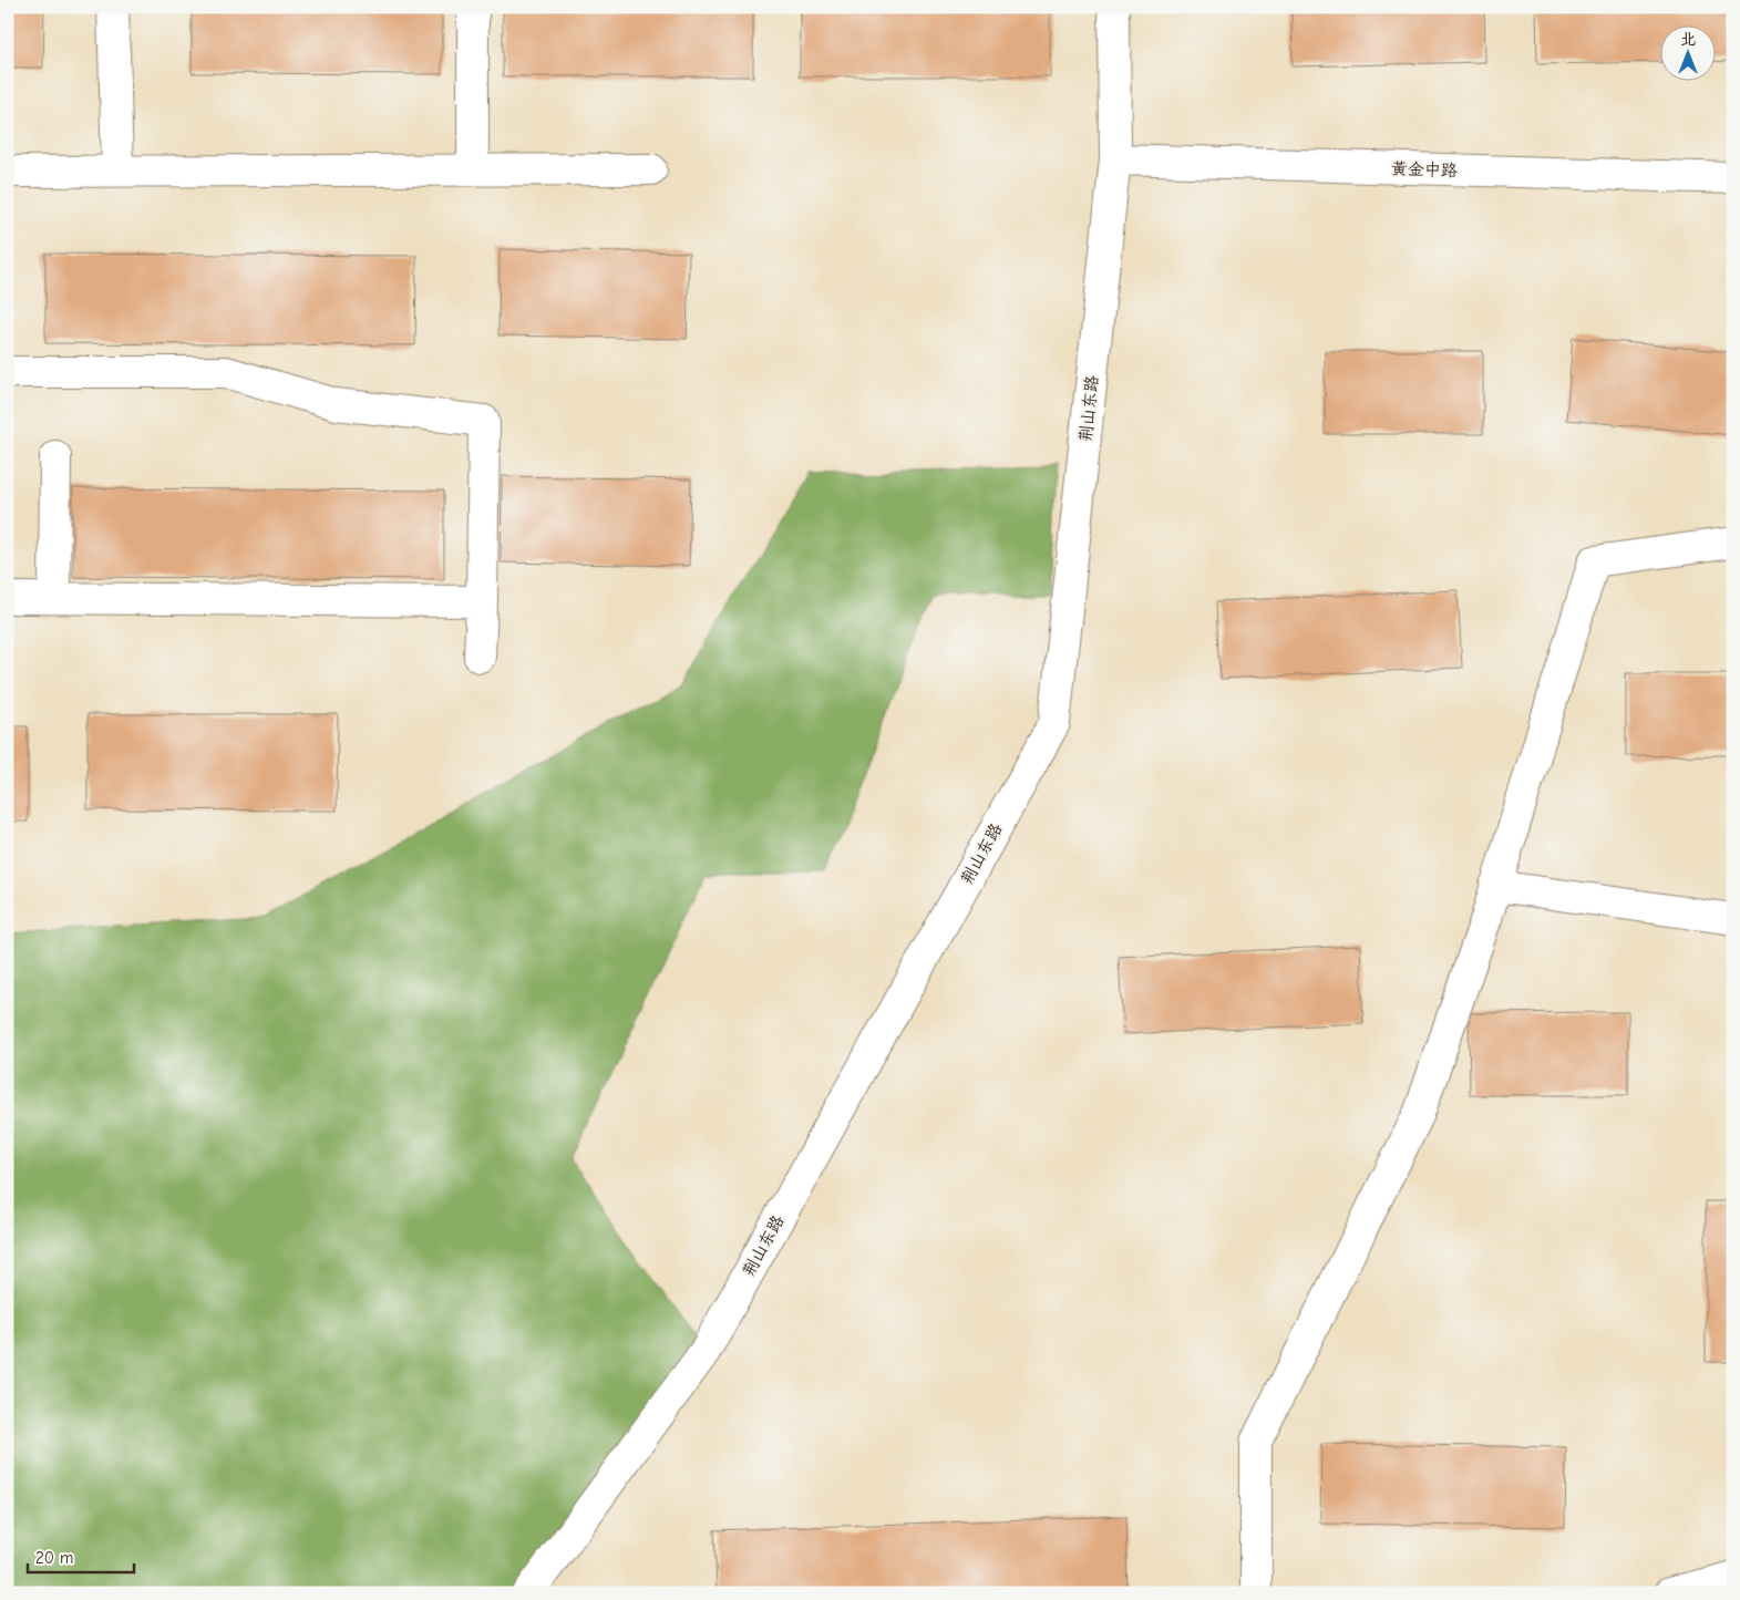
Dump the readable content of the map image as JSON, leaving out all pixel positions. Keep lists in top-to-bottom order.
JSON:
{
  "streets": {
    "street": ["黄金中路", "荆山东路"]
  },
  "crossings": [
    ["黄金中路", "荆山东路"]
  ],
  "scale_bar": "20 m",
  "north": "top"
}
